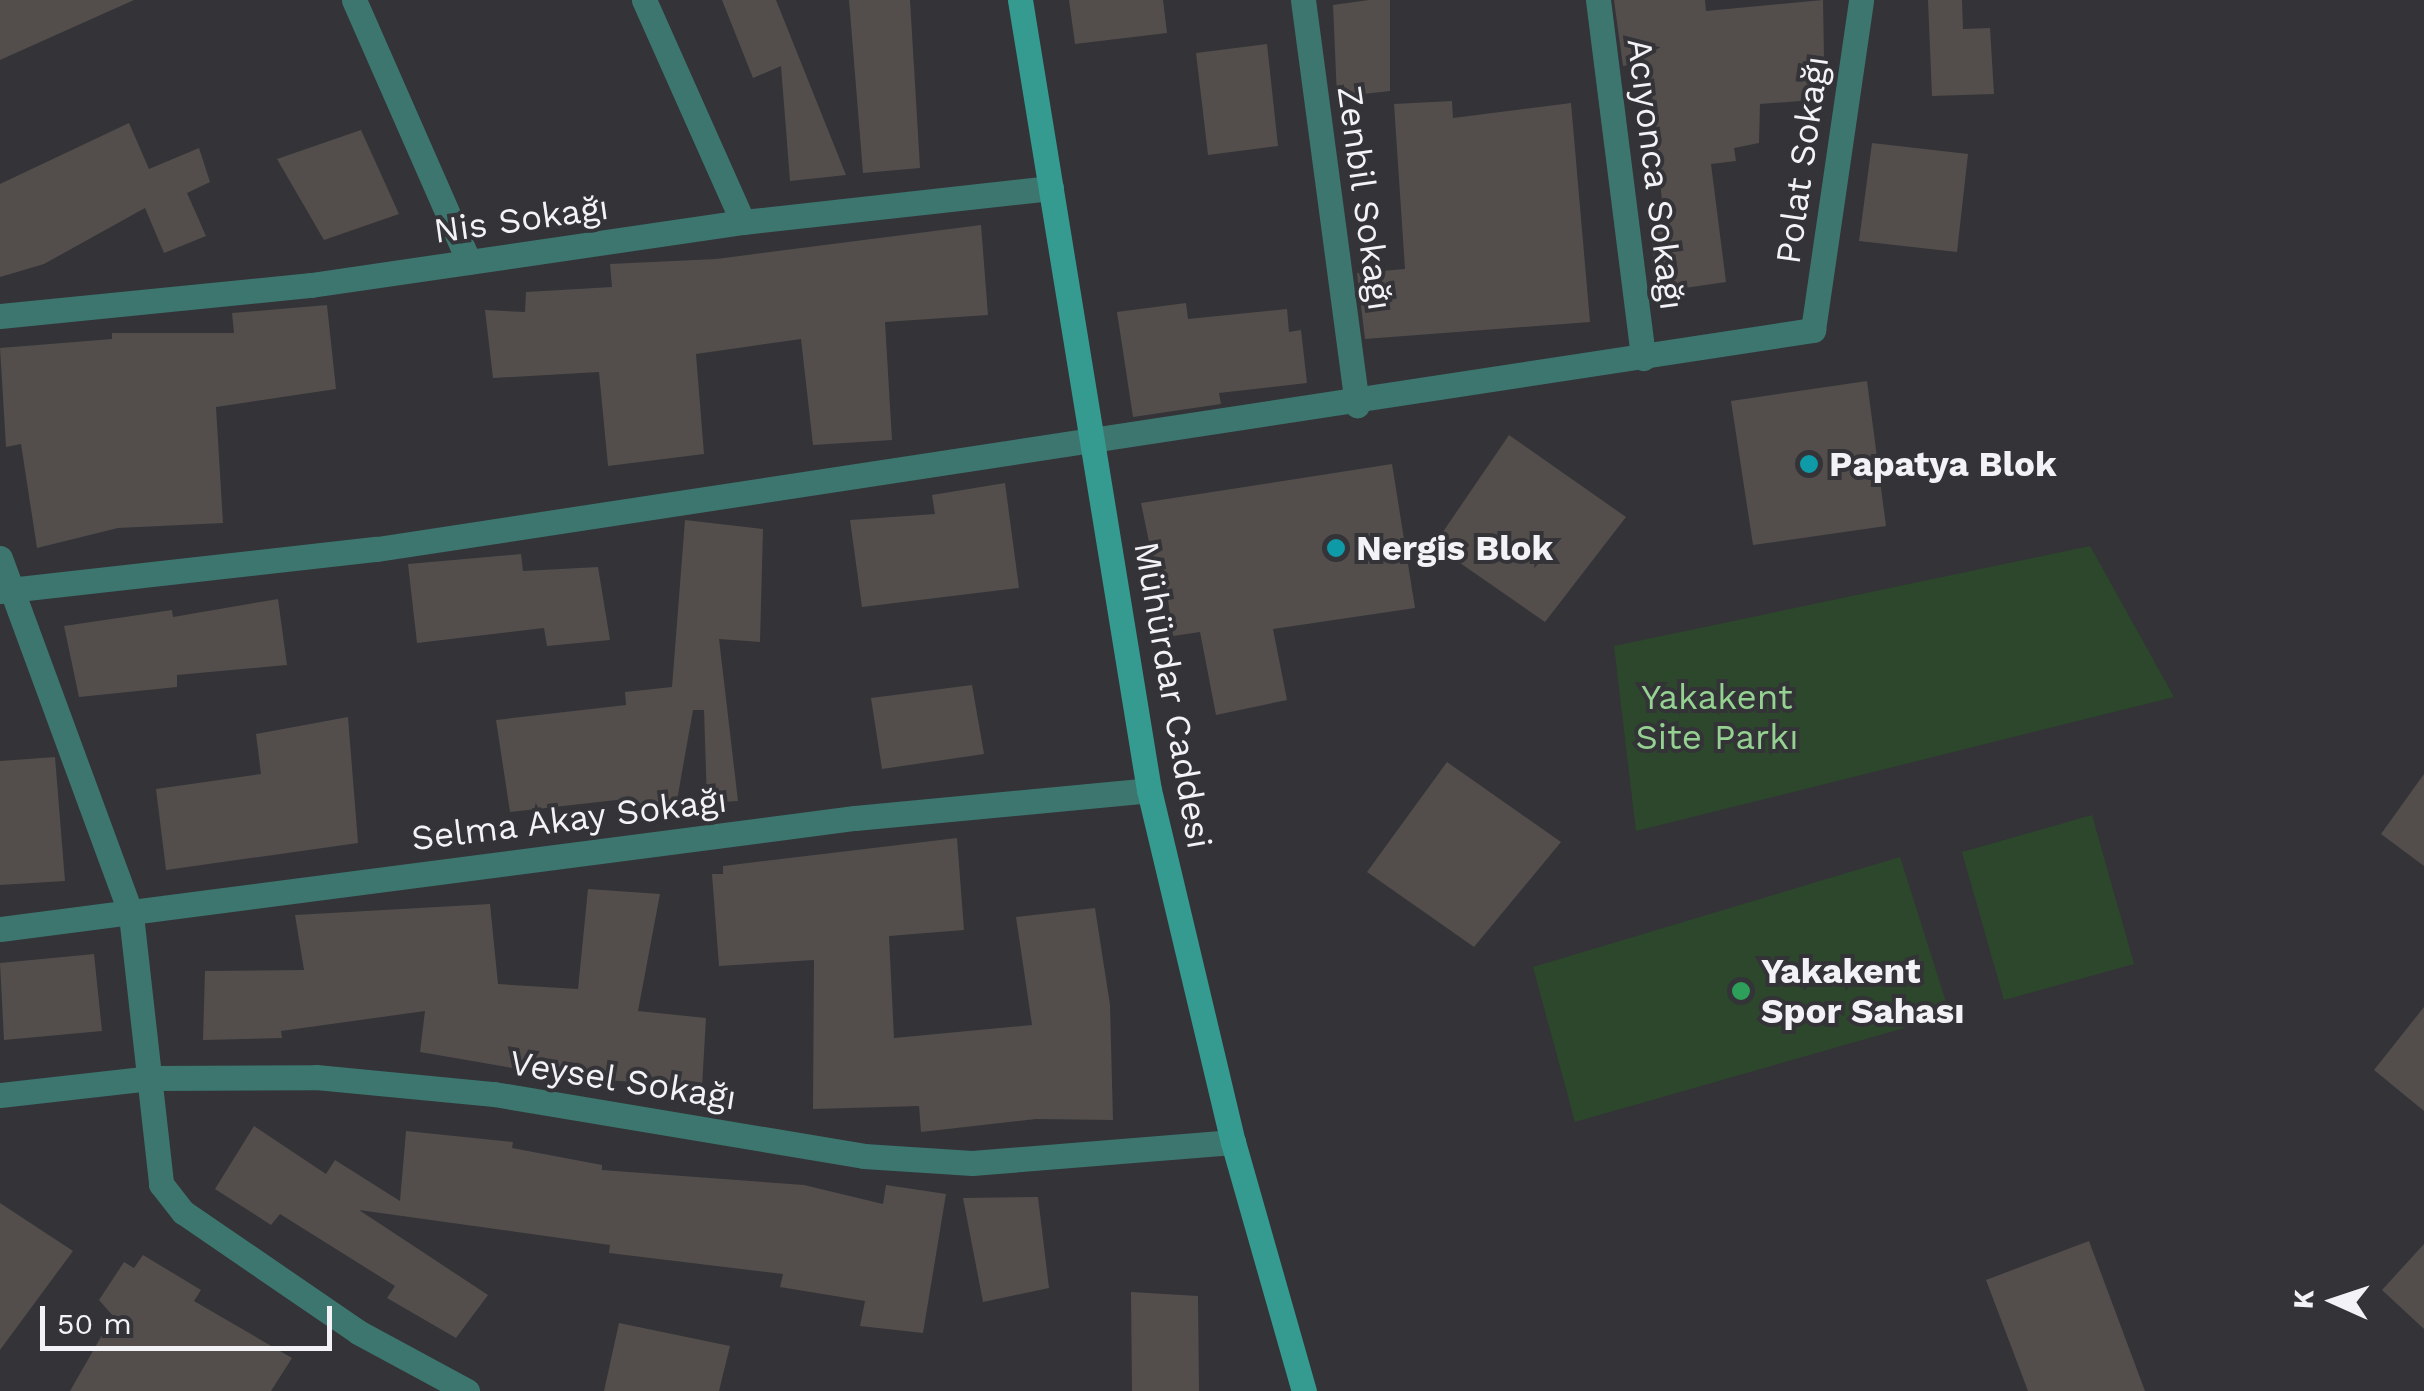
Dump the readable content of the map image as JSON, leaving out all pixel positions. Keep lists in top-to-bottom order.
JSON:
{
  "streets": {
    "street": [
      "Polat Sokağı",
      "Acıyonca Sokağı",
      "Zenbil Sokağı",
      "Nis Sokağı",
      "Mühürdar Caddesi",
      "Selma Akay Sokağı",
      "Veysel Sokağı"
    ]
  },
  "crossings": [
    ["Polat Sokağı", "Acıyonca Sokağı"],
    ["Nis Sokağı", "Mühürdar Caddesi"],
    ["Mühürdar Caddesi", "Selma Akay Sokağı"],
    ["Mühürdar Caddesi", "Veysel Sokağı"]
  ],
  "parks": ["Yakakent Site Parkı"],
  "places": ["Papatya Blok", "Nergis Blok", "Yakakent Spor Sahası"],
  "scale_bar": "50 m",
  "north": "left"
}
